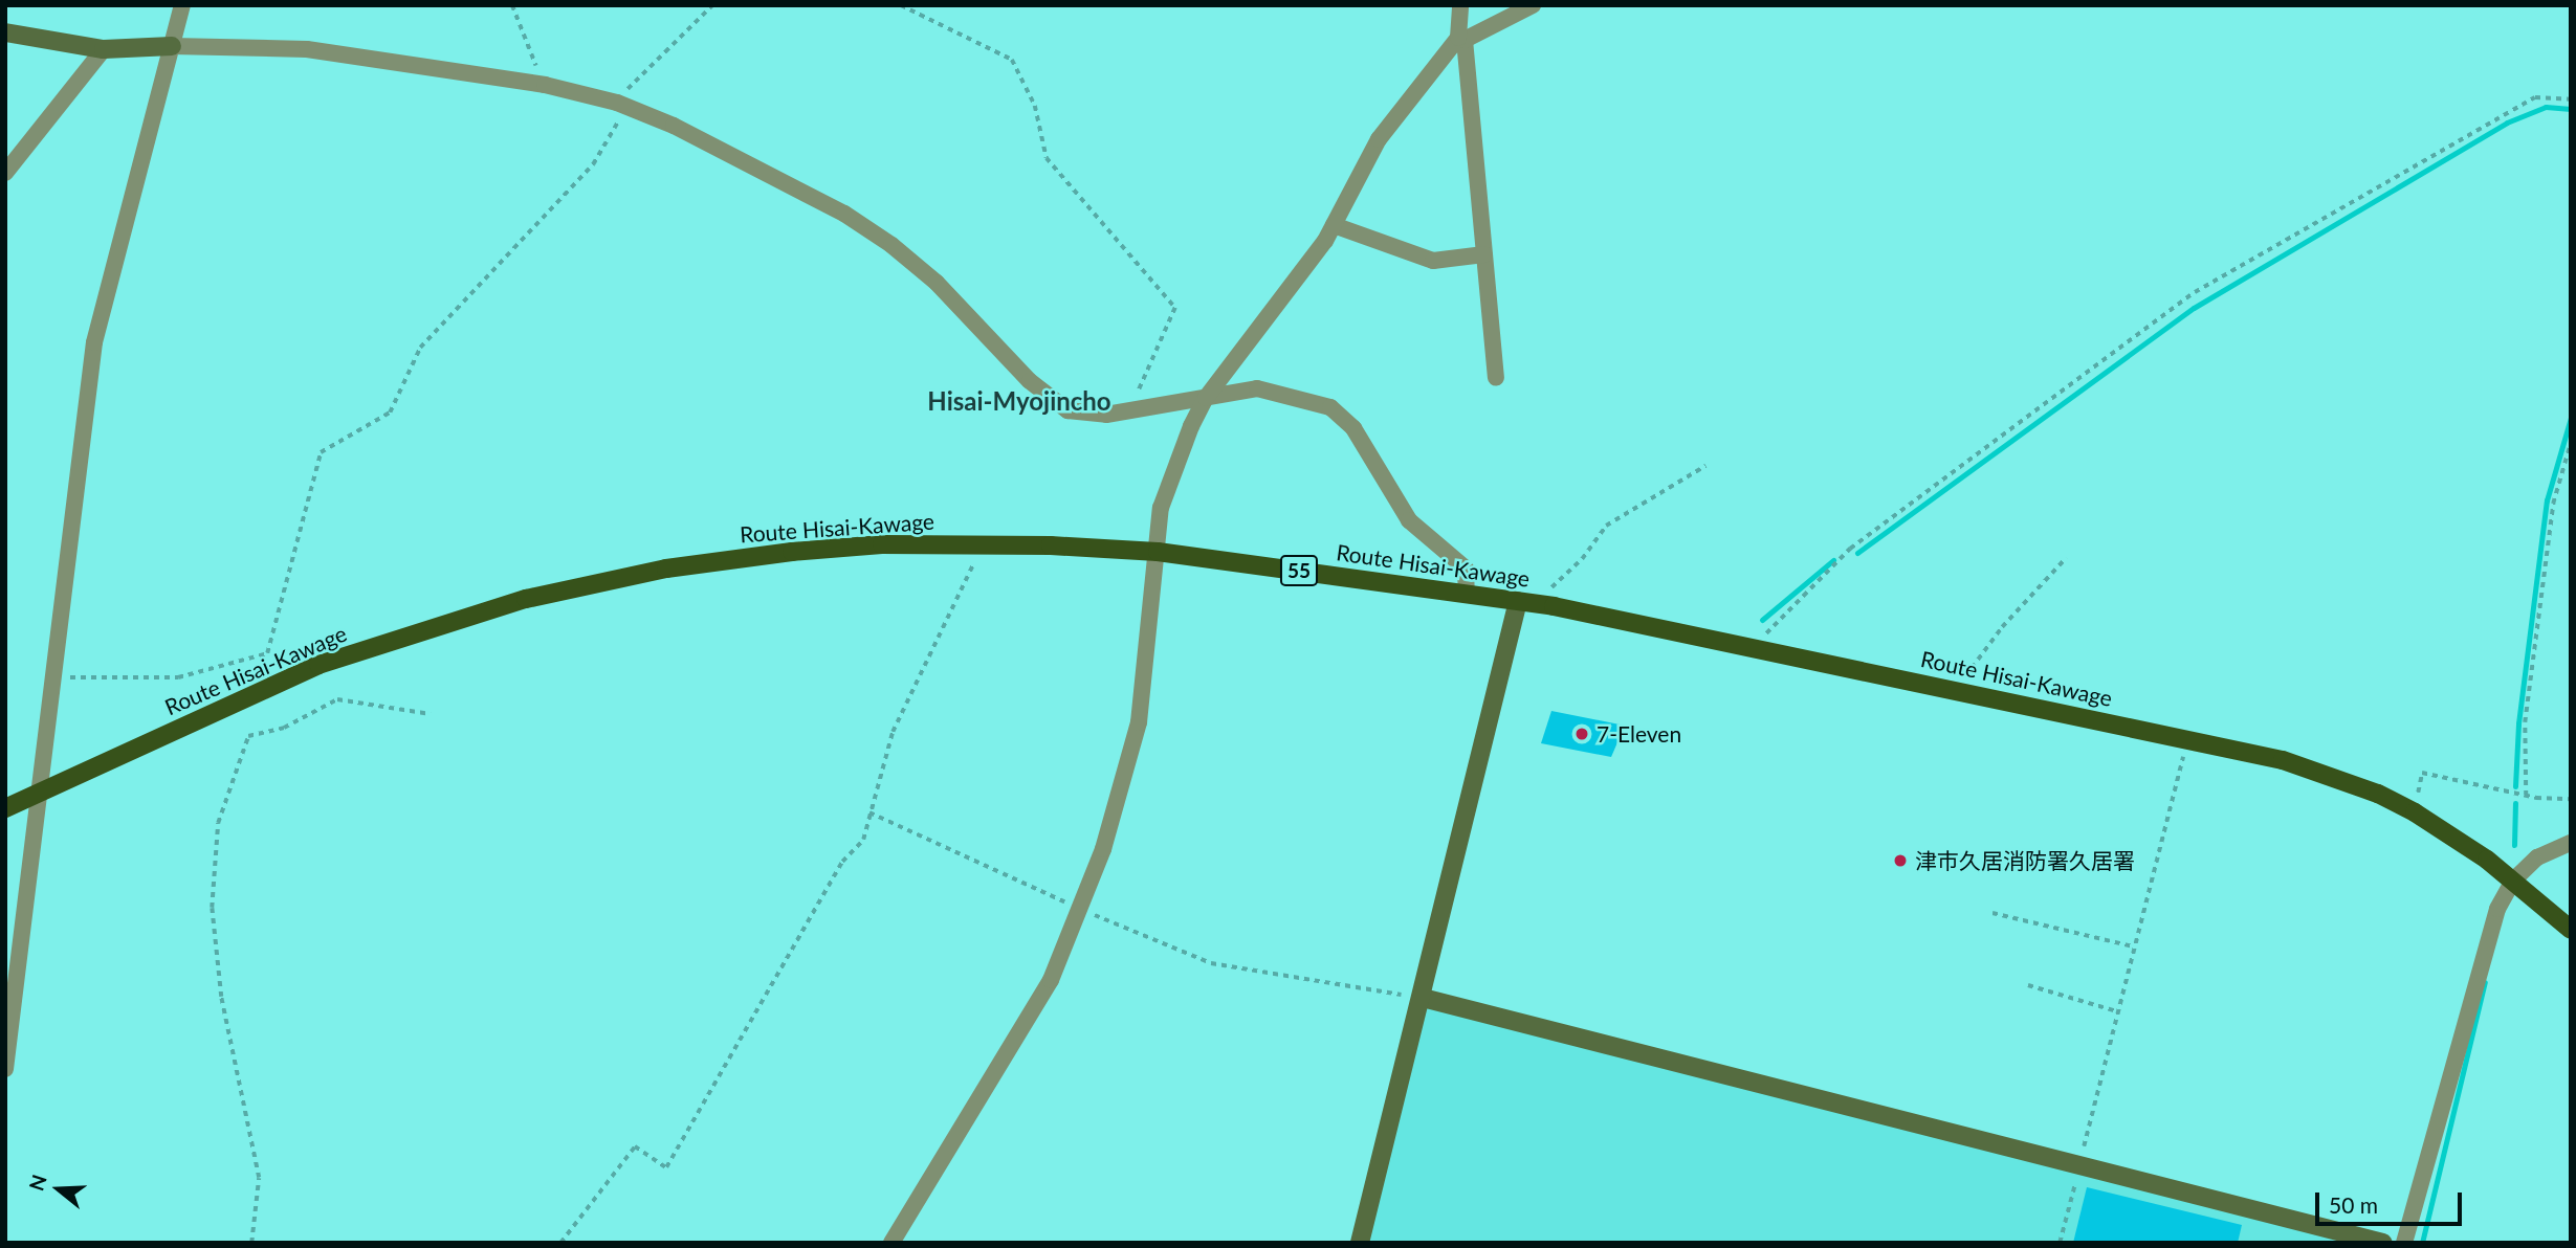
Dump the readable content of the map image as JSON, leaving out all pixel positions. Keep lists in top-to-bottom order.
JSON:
{
  "streets": {
    "main road": ["Route Hisai-Kawage", "55"]
  },
  "districts": ["Hisai-Myojincho"],
  "places": ["7-Eleven", "津市久居消防署久居署"],
  "scale_bar": "50 m",
  "north": "left"
}
